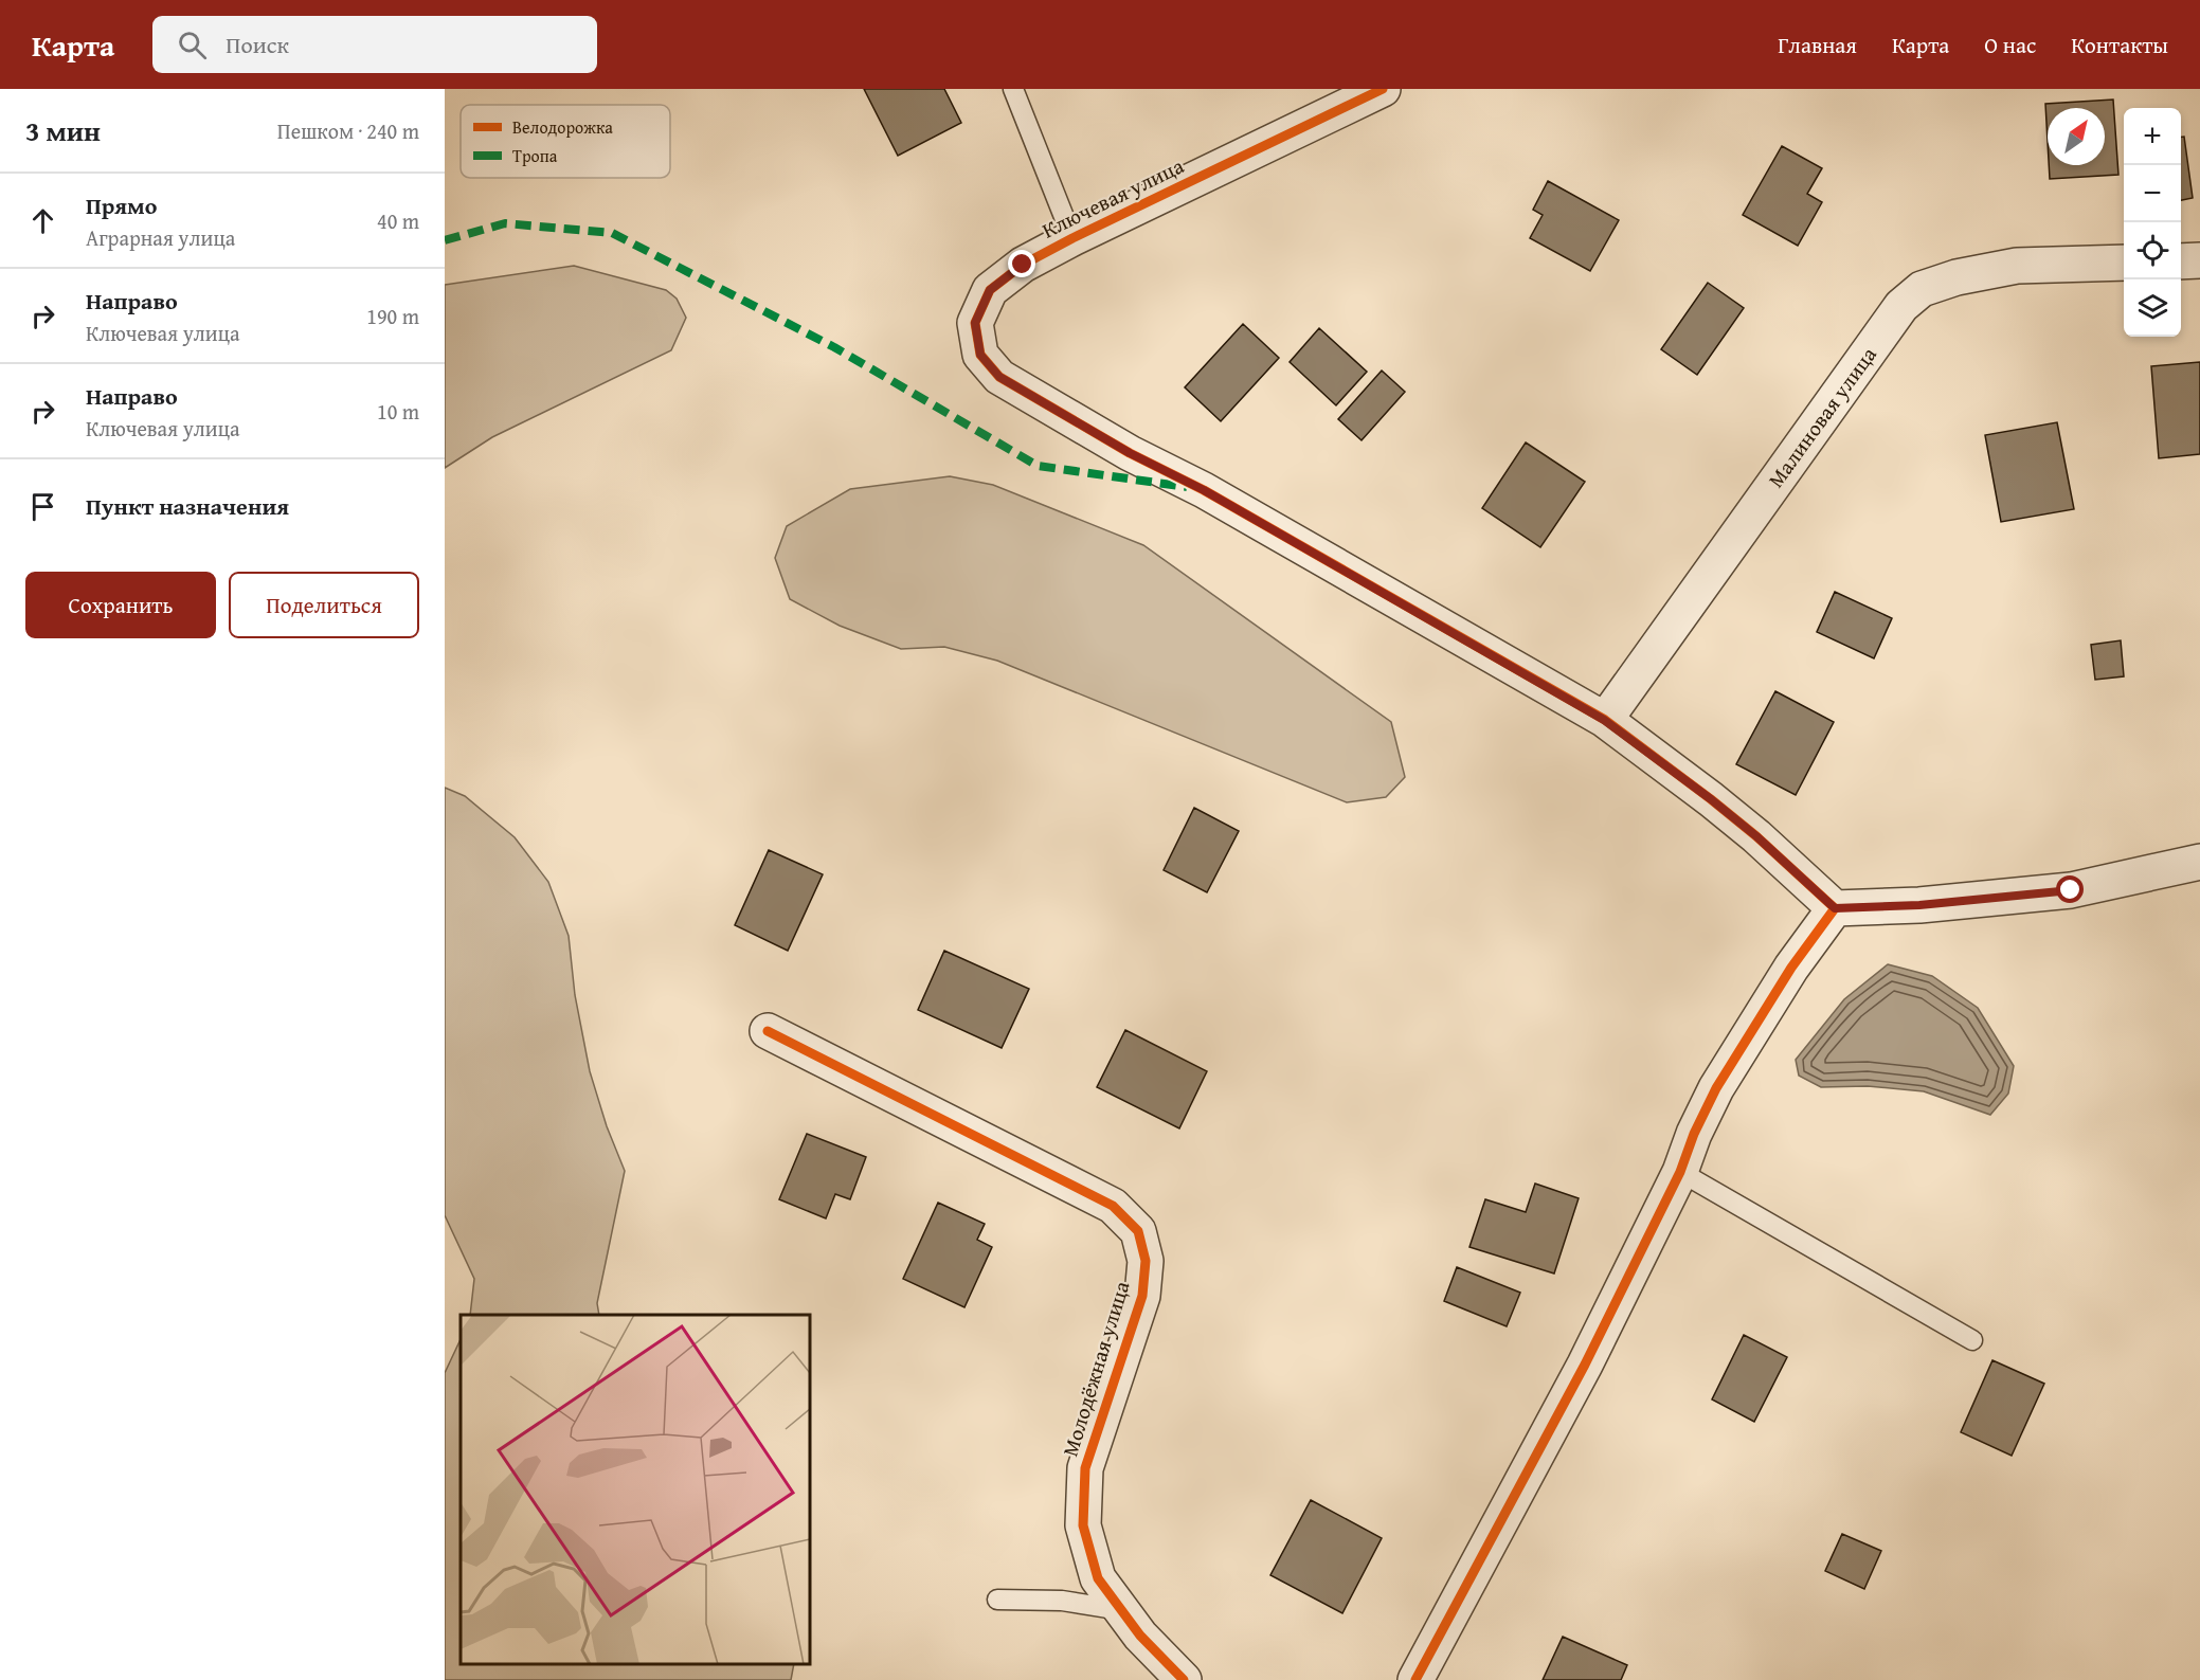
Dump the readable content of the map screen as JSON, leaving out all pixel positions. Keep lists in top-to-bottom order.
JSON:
{
  "streets": {
    "street": ["Ключевая улица", "Малиновая улица", "Молодёжная улица"]
  },
  "crossings": [
    ["Ключевая улица", "Малиновая улица"]
  ],
  "legend": ["Велодорожка", "Тропа"],
  "north": "top right",
  "page": {
    "header": "Карта",
    "search": "Поиск",
    "nav": [
      "Главная",
      "Карта",
      "О нас",
      "Контакты"
    ],
    "heading": ["3 мин", "Пешком · 240 m"],
    "map_buttons": ["+", "−"],
    "list": [
      ["Прямо", "Аграрная улица", "40 m"],
      ["Направо", "Ключевая улица", "190 m"],
      ["Направо", "Ключевая улица", "10 m"],
      "Пункт назначения"
    ],
    "buttons": ["Сохранить", "Поделиться"]
  }
}
